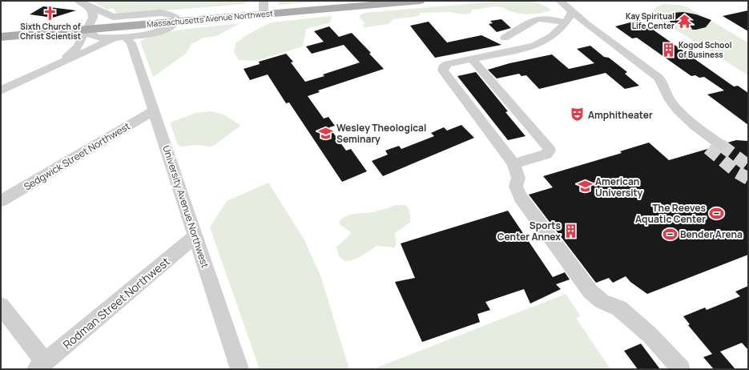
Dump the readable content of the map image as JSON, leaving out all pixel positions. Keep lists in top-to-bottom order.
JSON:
{
  "streets": {
    "main road": ["Massachusetts Avenue Northwest"],
    "street": ["Sedgwick Street Northwest", "University Avenue Northwest", "Rodman Street Northwest"]
  },
  "crossings": [
    ["Sedgwick Street Northwest", "University Avenue Northwest"],
    ["University Avenue Northwest", "Rodman Street Northwest"]
  ],
  "places": {
    "church": ["Sixth Church of Christ Scientist"],
    "temple": ["Kay Spiritual Life Center"],
    "building": ["Kogod School of Business", "Sports Center Annex"],
    "theatre": ["Amphitheater"],
    "school or university": ["Wesley Theological Seminary", "American University"],
    "sports": ["The Reeves Aquatic Center", "Bender Arena"]
  }
}
